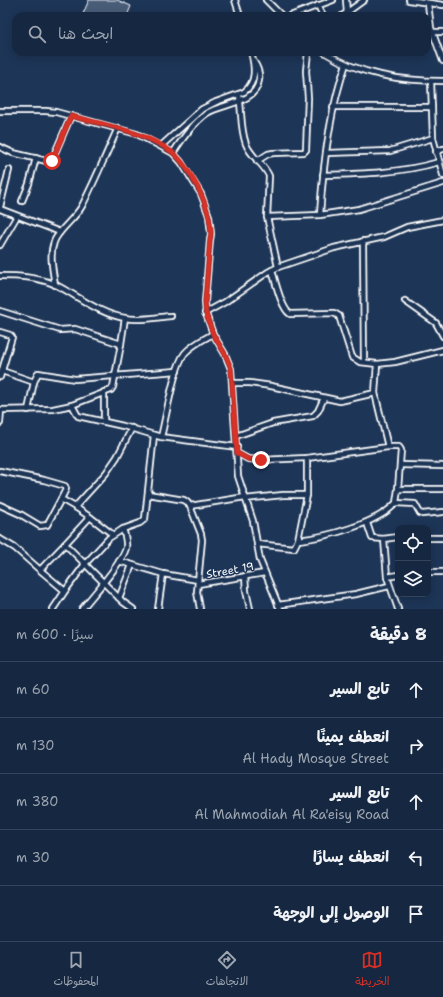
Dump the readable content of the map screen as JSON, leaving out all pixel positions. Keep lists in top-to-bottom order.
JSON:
{
  "streets": {
    "street": ["Street 19"]
  },
  "page": {
    "search": "ابحث هنا",
    "heading": ["8 دقيقة", "سيرًا · 600 m"],
    "list": [
      ["تابع السير", "60 m"],
      ["انعطف يمينًا", "Al Hady Mosque Street", "130 m"],
      ["تابع السير", "Al Mahmodiah Al Ra'eisy Road", "380 m"],
      ["انعطف يسارًا", "30 m"],
      "الوصول إلى الوجهة"
    ],
    "nav": ["الخريطة", "الاتجاهات", "المحفوظات"]
  }
}
